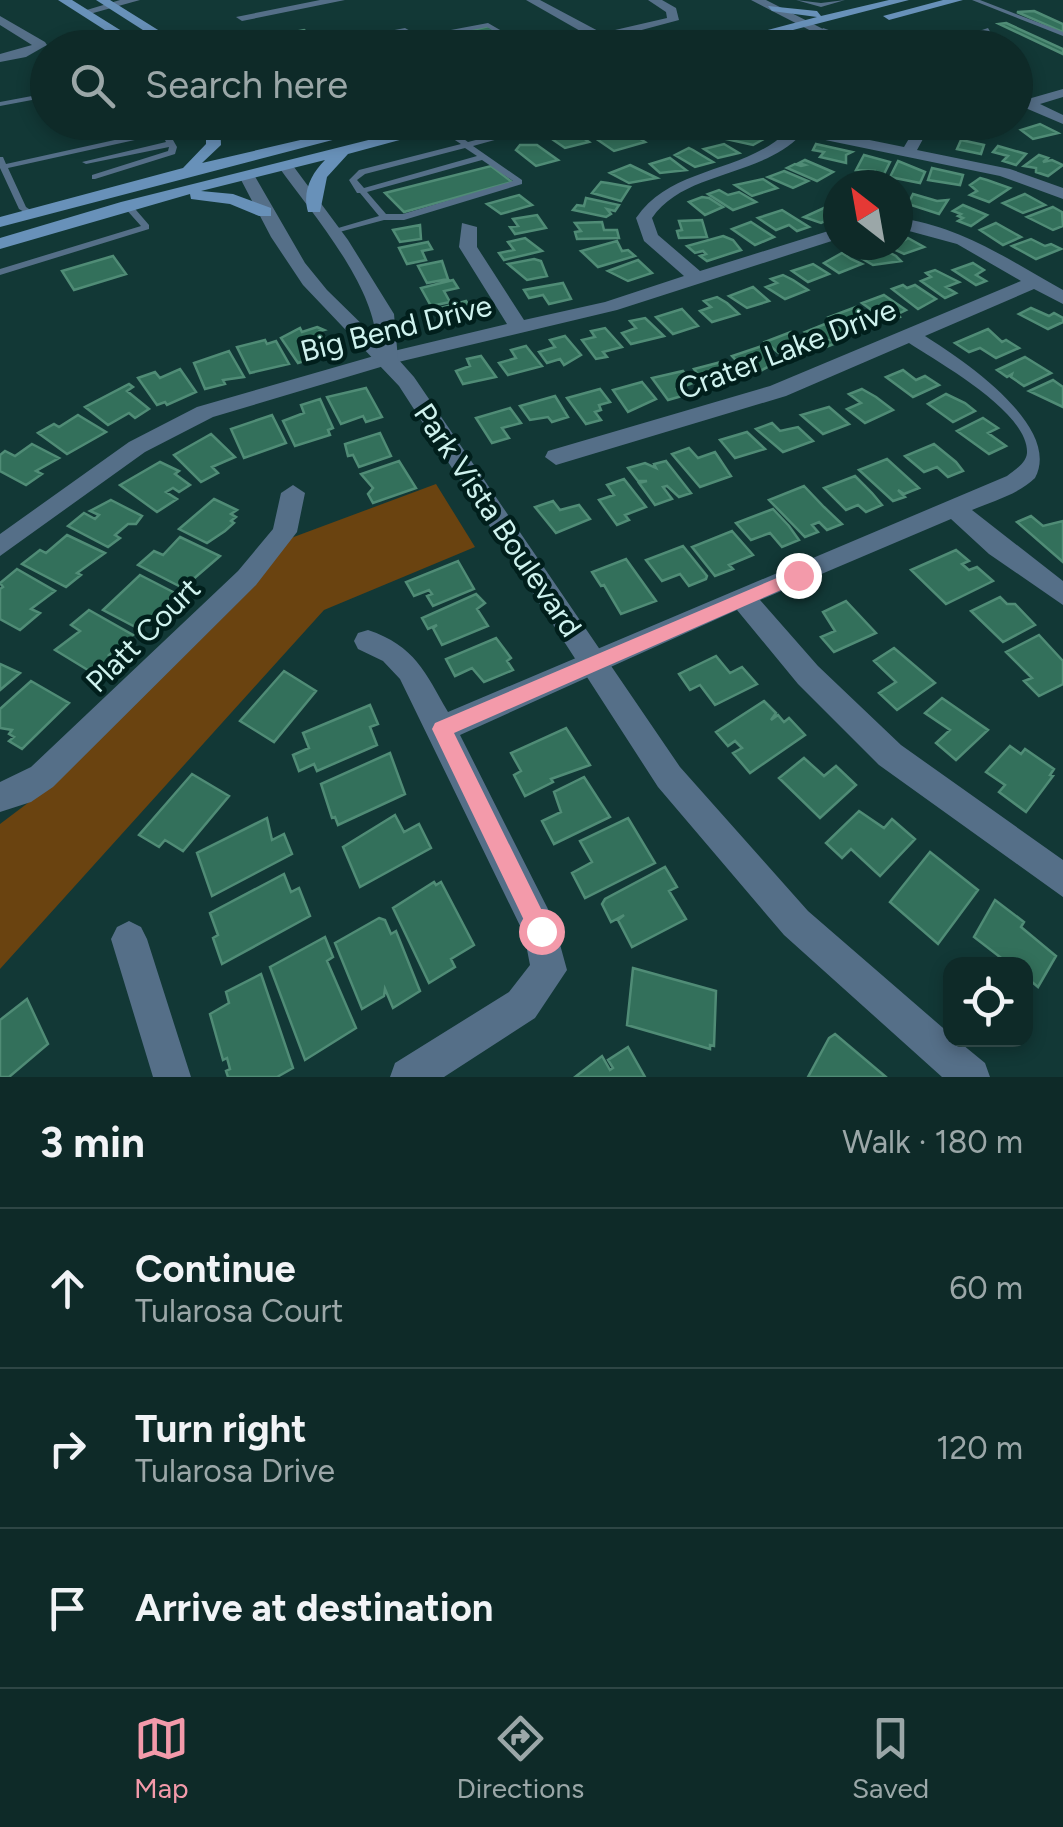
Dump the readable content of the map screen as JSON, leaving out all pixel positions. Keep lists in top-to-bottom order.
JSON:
{
  "streets": {
    "main road": ["Park Vista Boulevard"],
    "street": ["Big Bend Drive", "Crater Lake Drive", "Platt Court"]
  },
  "crossings": [
    ["Big Bend Drive", "Park Vista Boulevard"]
  ],
  "north": "top left",
  "page": {
    "search": "Search here",
    "heading": ["3 min", "Walk · 180 m"],
    "list": [
      ["Continue", "Tularosa Court", "60 m"],
      ["Turn right", "Tularosa Drive", "120 m"],
      "Arrive at destination"
    ],
    "nav": ["Map", "Directions", "Saved"]
  }
}
